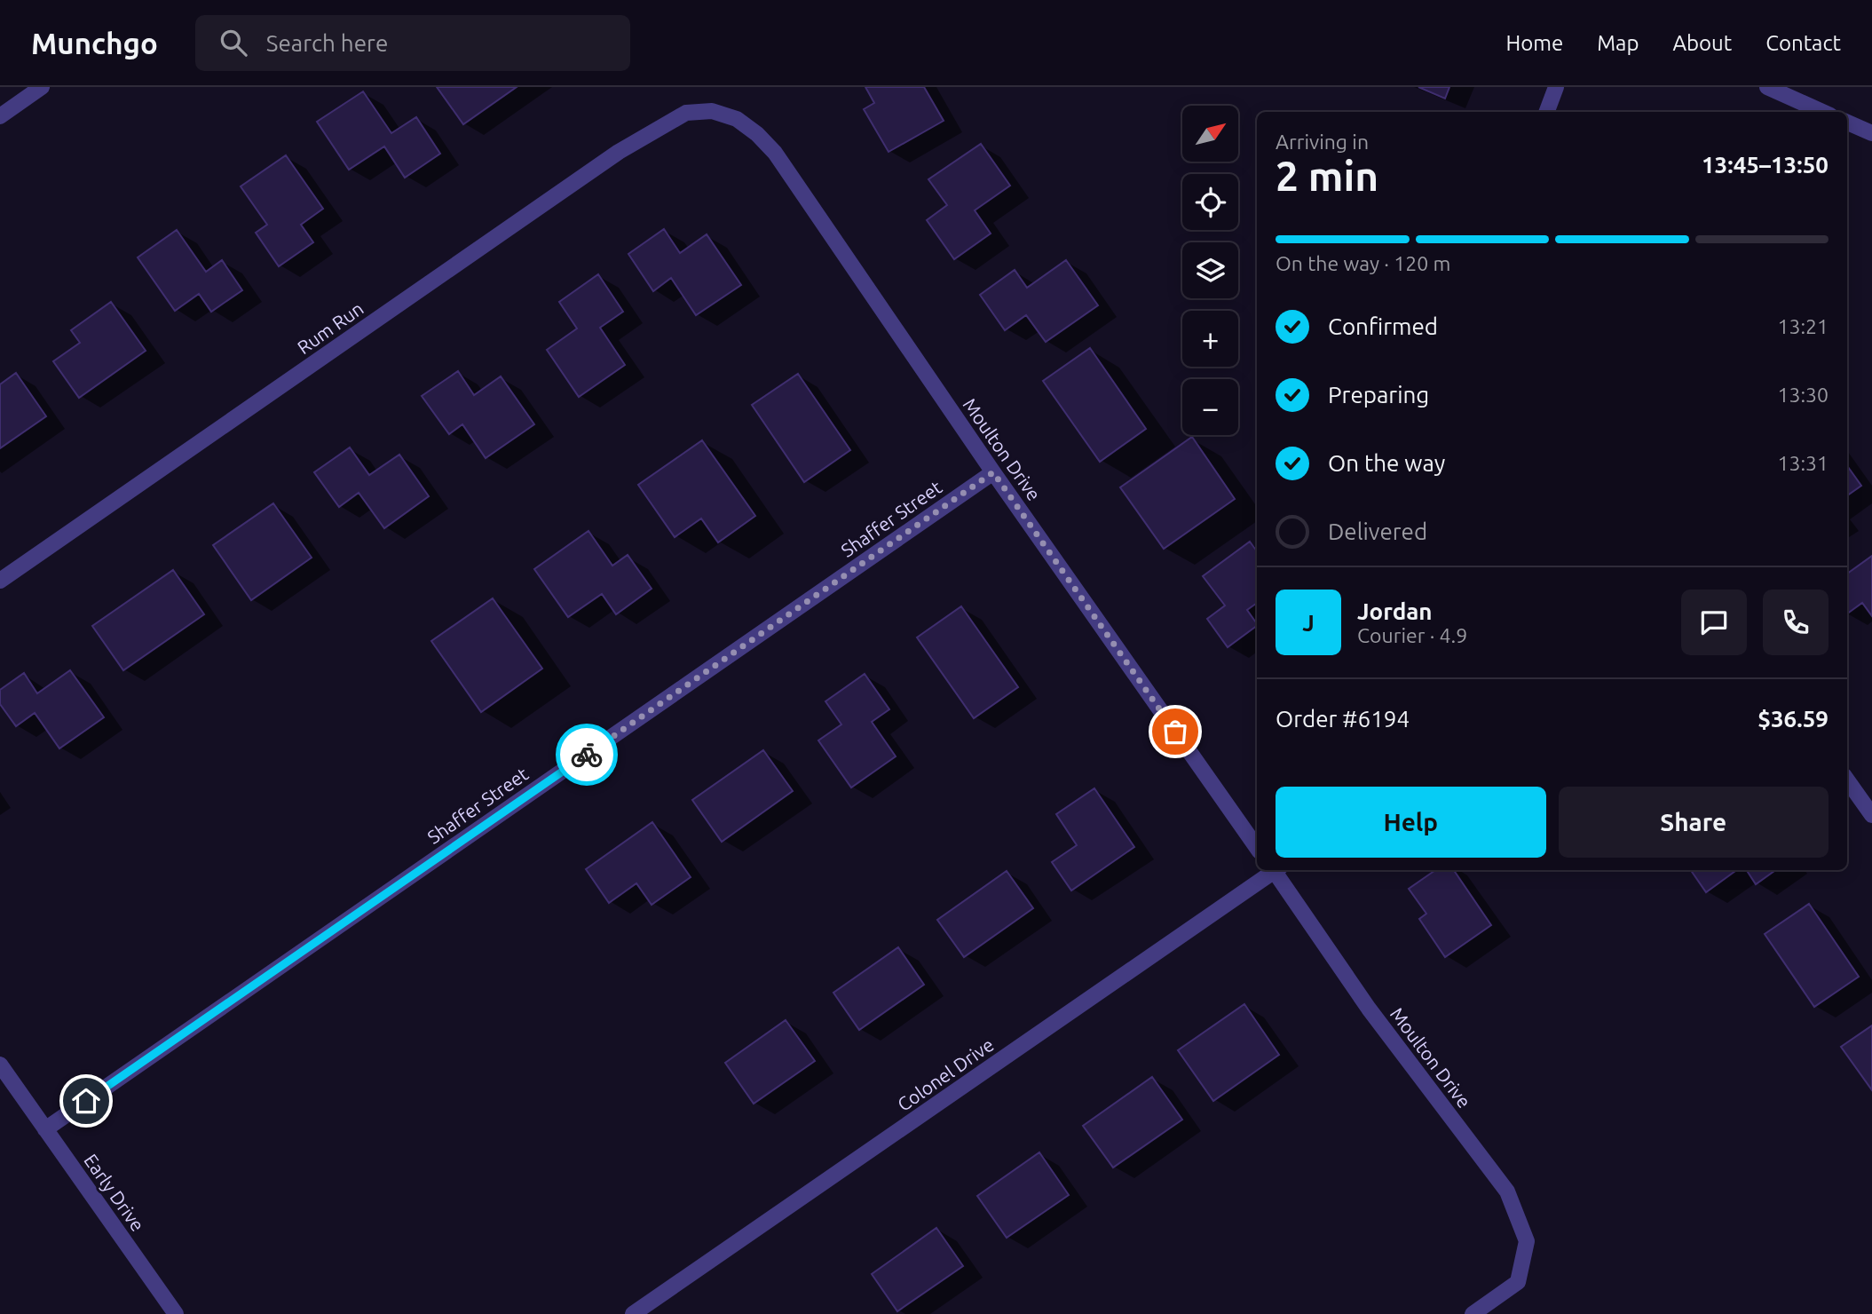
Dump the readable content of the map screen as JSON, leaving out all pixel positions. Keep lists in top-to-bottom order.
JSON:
{
  "streets": {
    "street": [
      "Rum Run",
      "Moulton Drive",
      "Shaffer Street",
      "Colonel Drive",
      "Early Drive"
    ]
  },
  "crossings": [
    ["Rum Run", "Moulton Drive"],
    ["Moulton Drive", "Shaffer Street"],
    ["Shaffer Street", "Early Drive"]
  ],
  "north": "top right",
  "page": {
    "header": "Munchgo",
    "search": "Search here",
    "nav": [
      "Home",
      "Map",
      "About",
      "Contact"
    ],
    "map_buttons": ["+", "−"],
    "heading": ["2 min", "Arriving in", "13:45–13:50"],
    "panel": [
      "Jordan",
      "Courier · 4.9",
      "Order #6194",
      "$36.59"
    ],
    "bar": "On the way · 120 m",
    "list": [
      ["Confirmed", "13:21"],
      ["Preparing", "13:30"],
      ["On the way", "13:31"],
      "Delivered"
    ],
    "round": "J",
    "buttons": ["Help", "Share"]
  }
}
